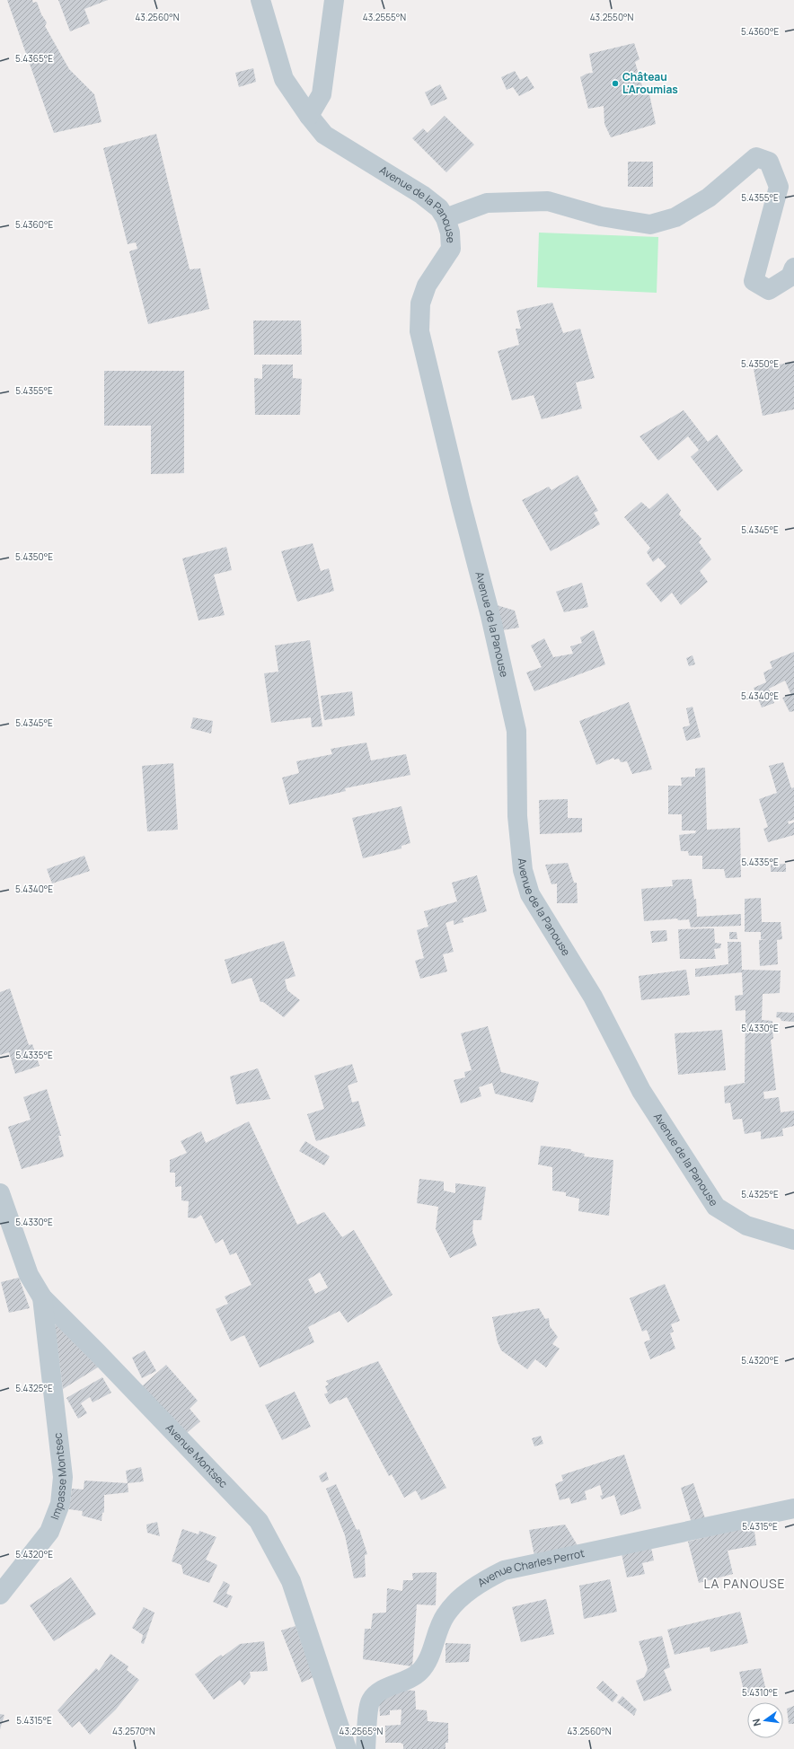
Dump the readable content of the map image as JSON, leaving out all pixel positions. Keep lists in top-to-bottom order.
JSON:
{
  "streets": {
    "street": [
      "Avenue de la Panouse",
      "Avenue Montsec",
      "Impasse Montsec",
      "Avenue Charles Perrot"
    ]
  },
  "crossings": [
    ["Avenue Montsec", "Impasse Montsec"]
  ],
  "districts": ["LA PANOUSE"],
  "places": ["Château L'Aroumias"],
  "north": "left",
  "coordinates": [
    "43.2560°N",
    "43.2555°N",
    "43.2550°N",
    "5.4360°E",
    "5.4365°E",
    "5.4355°E",
    "5.4350°E",
    "5.4345°E",
    "5.4340°E",
    "5.4335°E",
    "5.4330°E",
    "5.4325°E",
    "5.4320°E",
    "5.4315°E",
    "5.4310°E",
    "43.2570°N",
    "43.2565°N"
  ]
}
